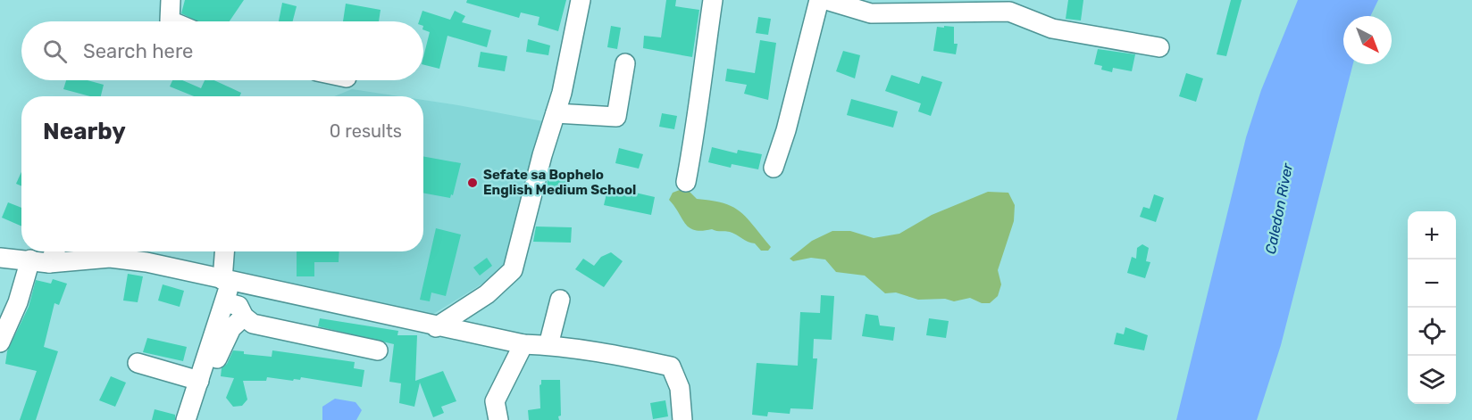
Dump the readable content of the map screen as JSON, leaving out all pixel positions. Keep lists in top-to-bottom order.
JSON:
{
  "water": ["Caledon River"],
  "places": ["Sefate sa Bophelo English Medium School"],
  "north": "bottom right",
  "page": {
    "search": "Search here",
    "heading": ["Nearby", "0 results"],
    "map_buttons": ["+", "−"]
  }
}
